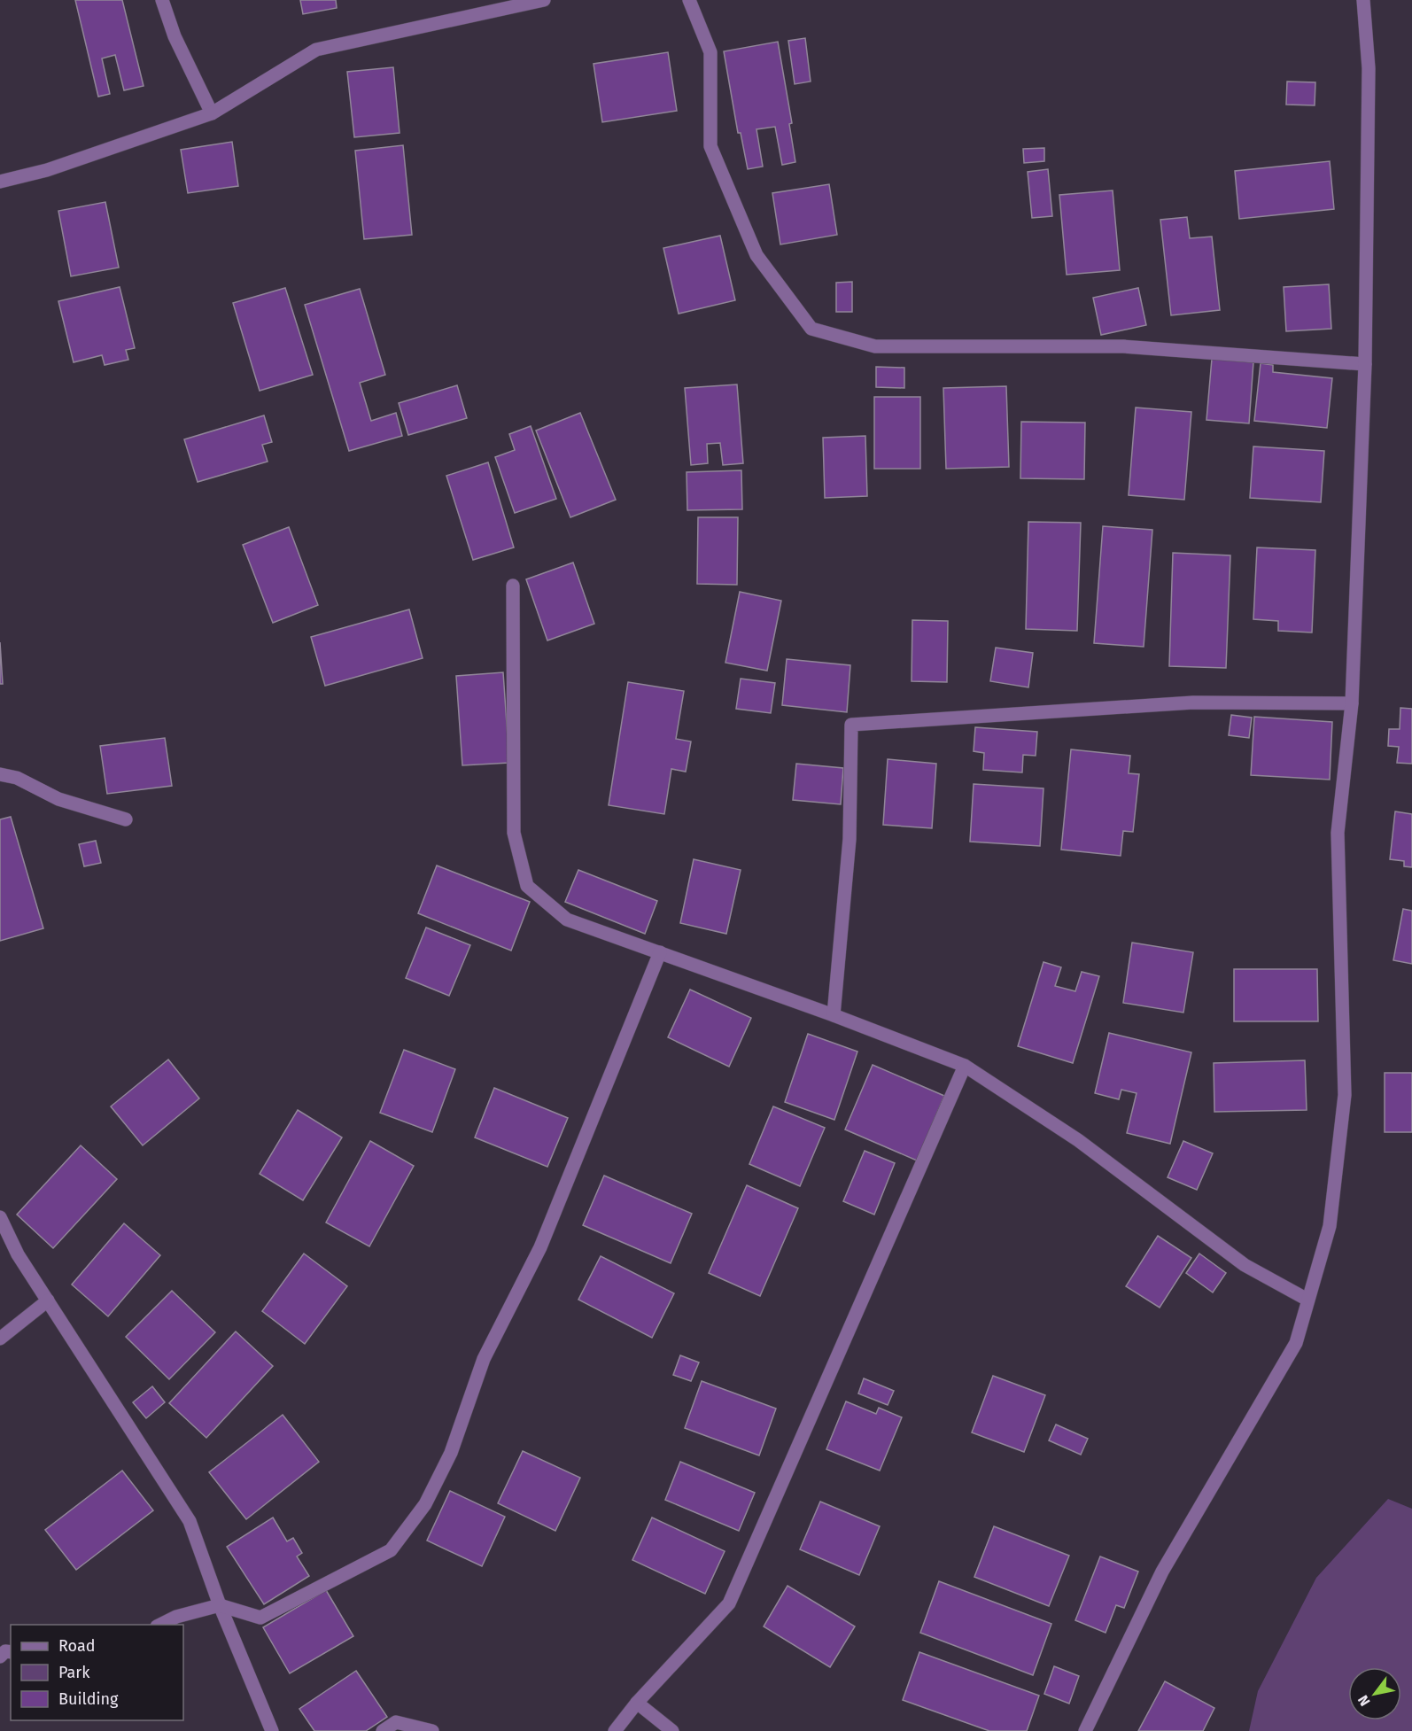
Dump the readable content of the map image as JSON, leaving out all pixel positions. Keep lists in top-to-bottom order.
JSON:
{
  "legend": ["Road", "Park", "Building"],
  "north": "bottom left"
}
